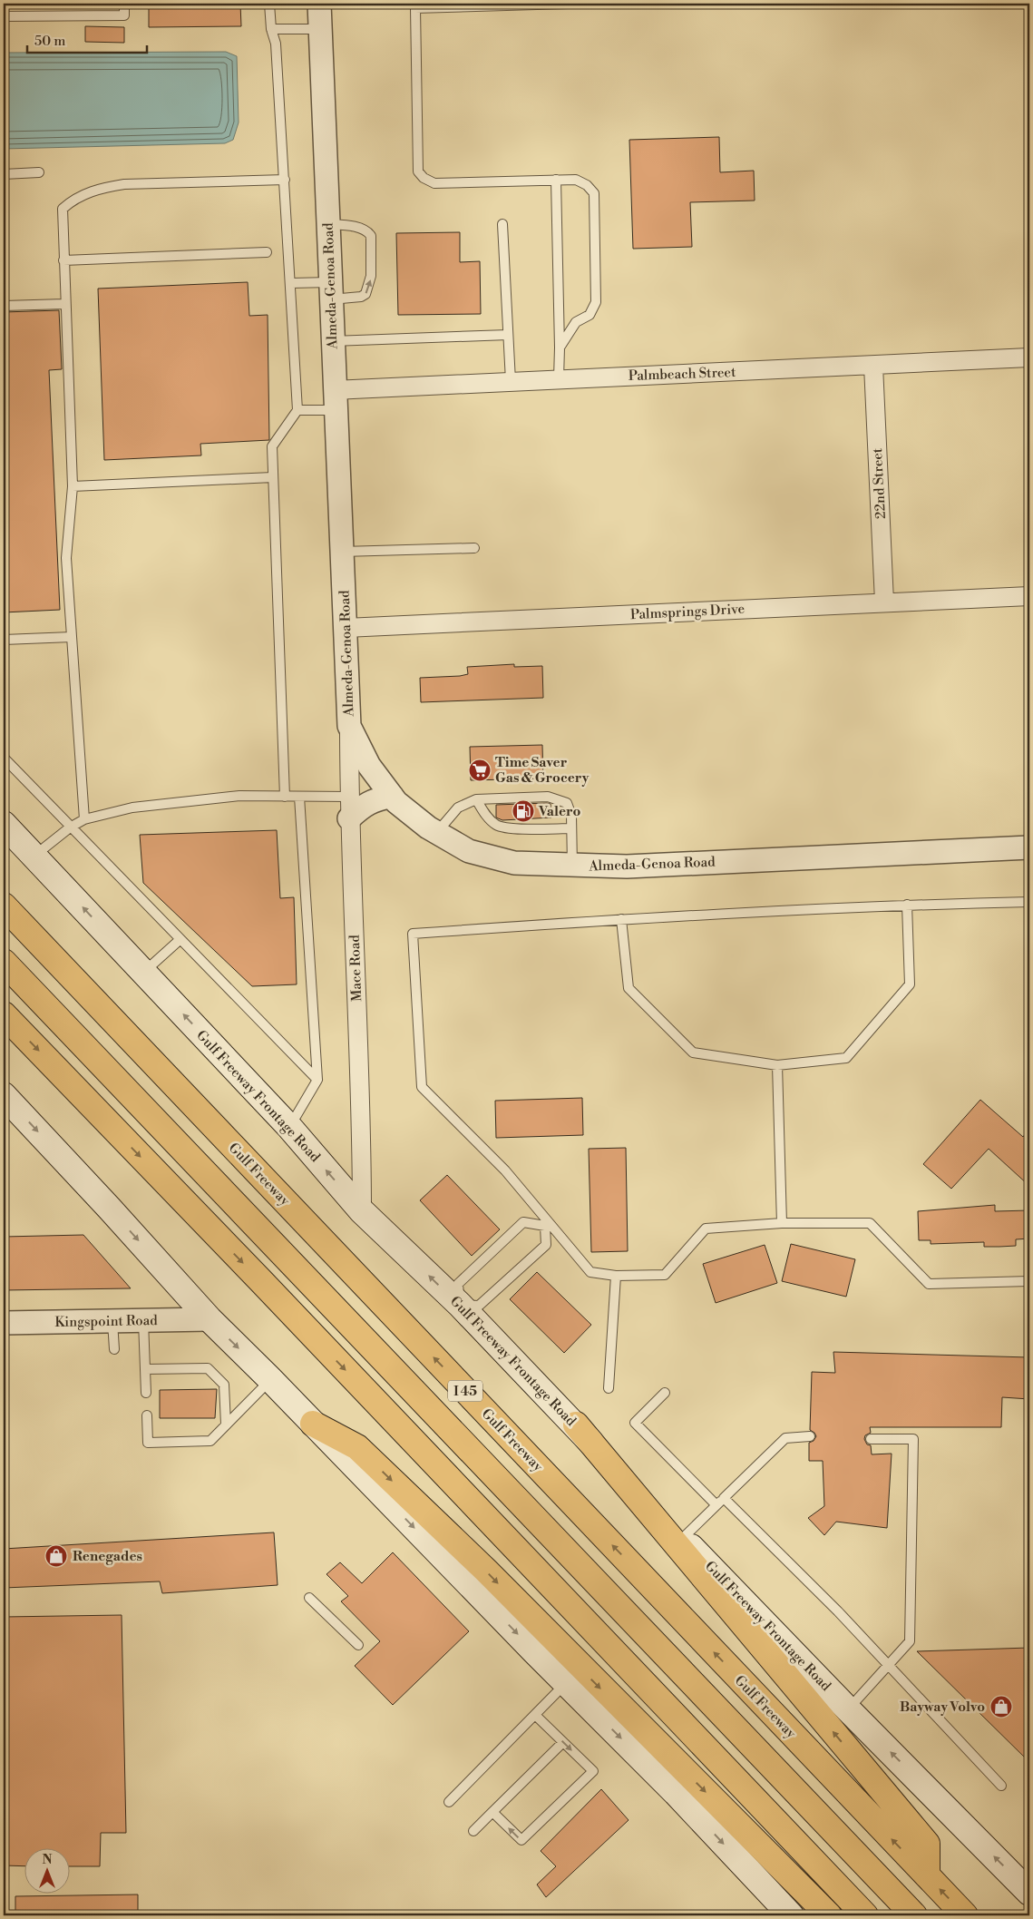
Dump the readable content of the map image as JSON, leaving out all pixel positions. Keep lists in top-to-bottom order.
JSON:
{
  "streets": {
    "highway": ["Gulf Freeway", "I 45"],
    "main road": ["Gulf Freeway Frontage Road"],
    "street": [
      "Almeda-Genoa Road",
      "Palmbeach Street",
      "22nd Street",
      "Palmsprings Drive",
      "Mace Road",
      "Kingspoint Road"
    ]
  },
  "crossings": [
    ["Almeda-Genoa Road", "Palmbeach Street"],
    ["Almeda-Genoa Road", "Palmsprings Drive"],
    ["Almeda-Genoa Road", "Mace Road"],
    ["Palmbeach Street", "22nd Street"],
    ["22nd Street", "Palmsprings Drive"],
    ["Mace Road", "Gulf Freeway Frontage Road"]
  ],
  "places": {
    "supermarket": ["Time Saver Gas & Grocery"],
    "fuel station": ["Valero"],
    "shop": ["Renegades", "Bayway Volvo"]
  },
  "scale_bar": "50 m",
  "north": "top"
}
